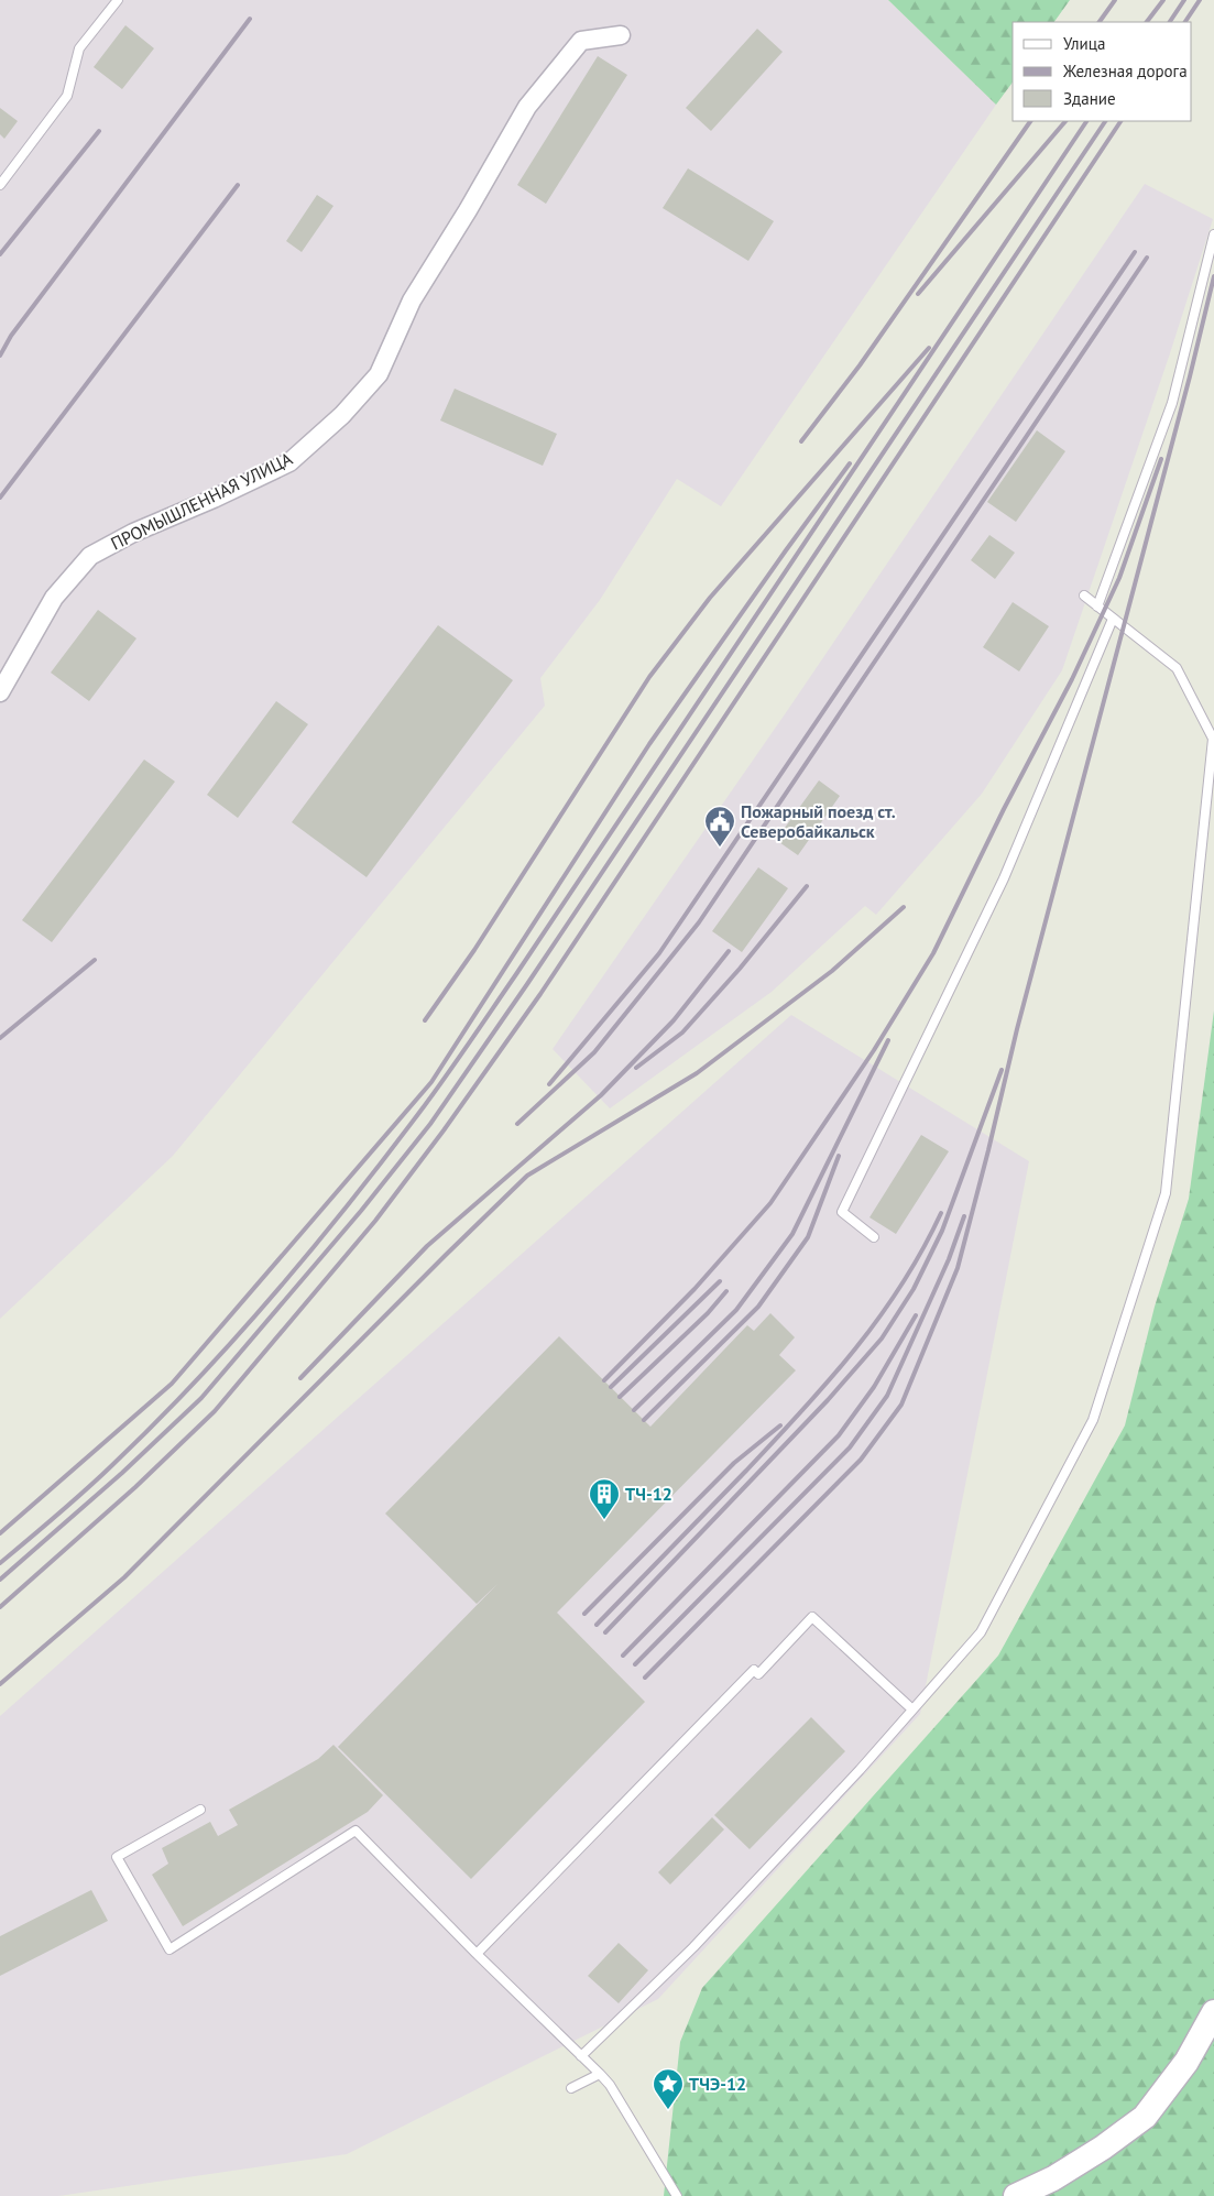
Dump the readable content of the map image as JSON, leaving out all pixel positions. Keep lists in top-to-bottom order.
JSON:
{
  "streets": {
    "street": ["ПРОМЫШЛЕННАЯ УЛИЦА"]
  },
  "places": {
    "public building": ["Пожарный поезд ст. Северобайкальск"],
    "building": ["ТЧ-12"],
    "place": ["ТЧЭ-12"]
  },
  "legend": ["Улица", "Железная дорога", "Здание"]
}
